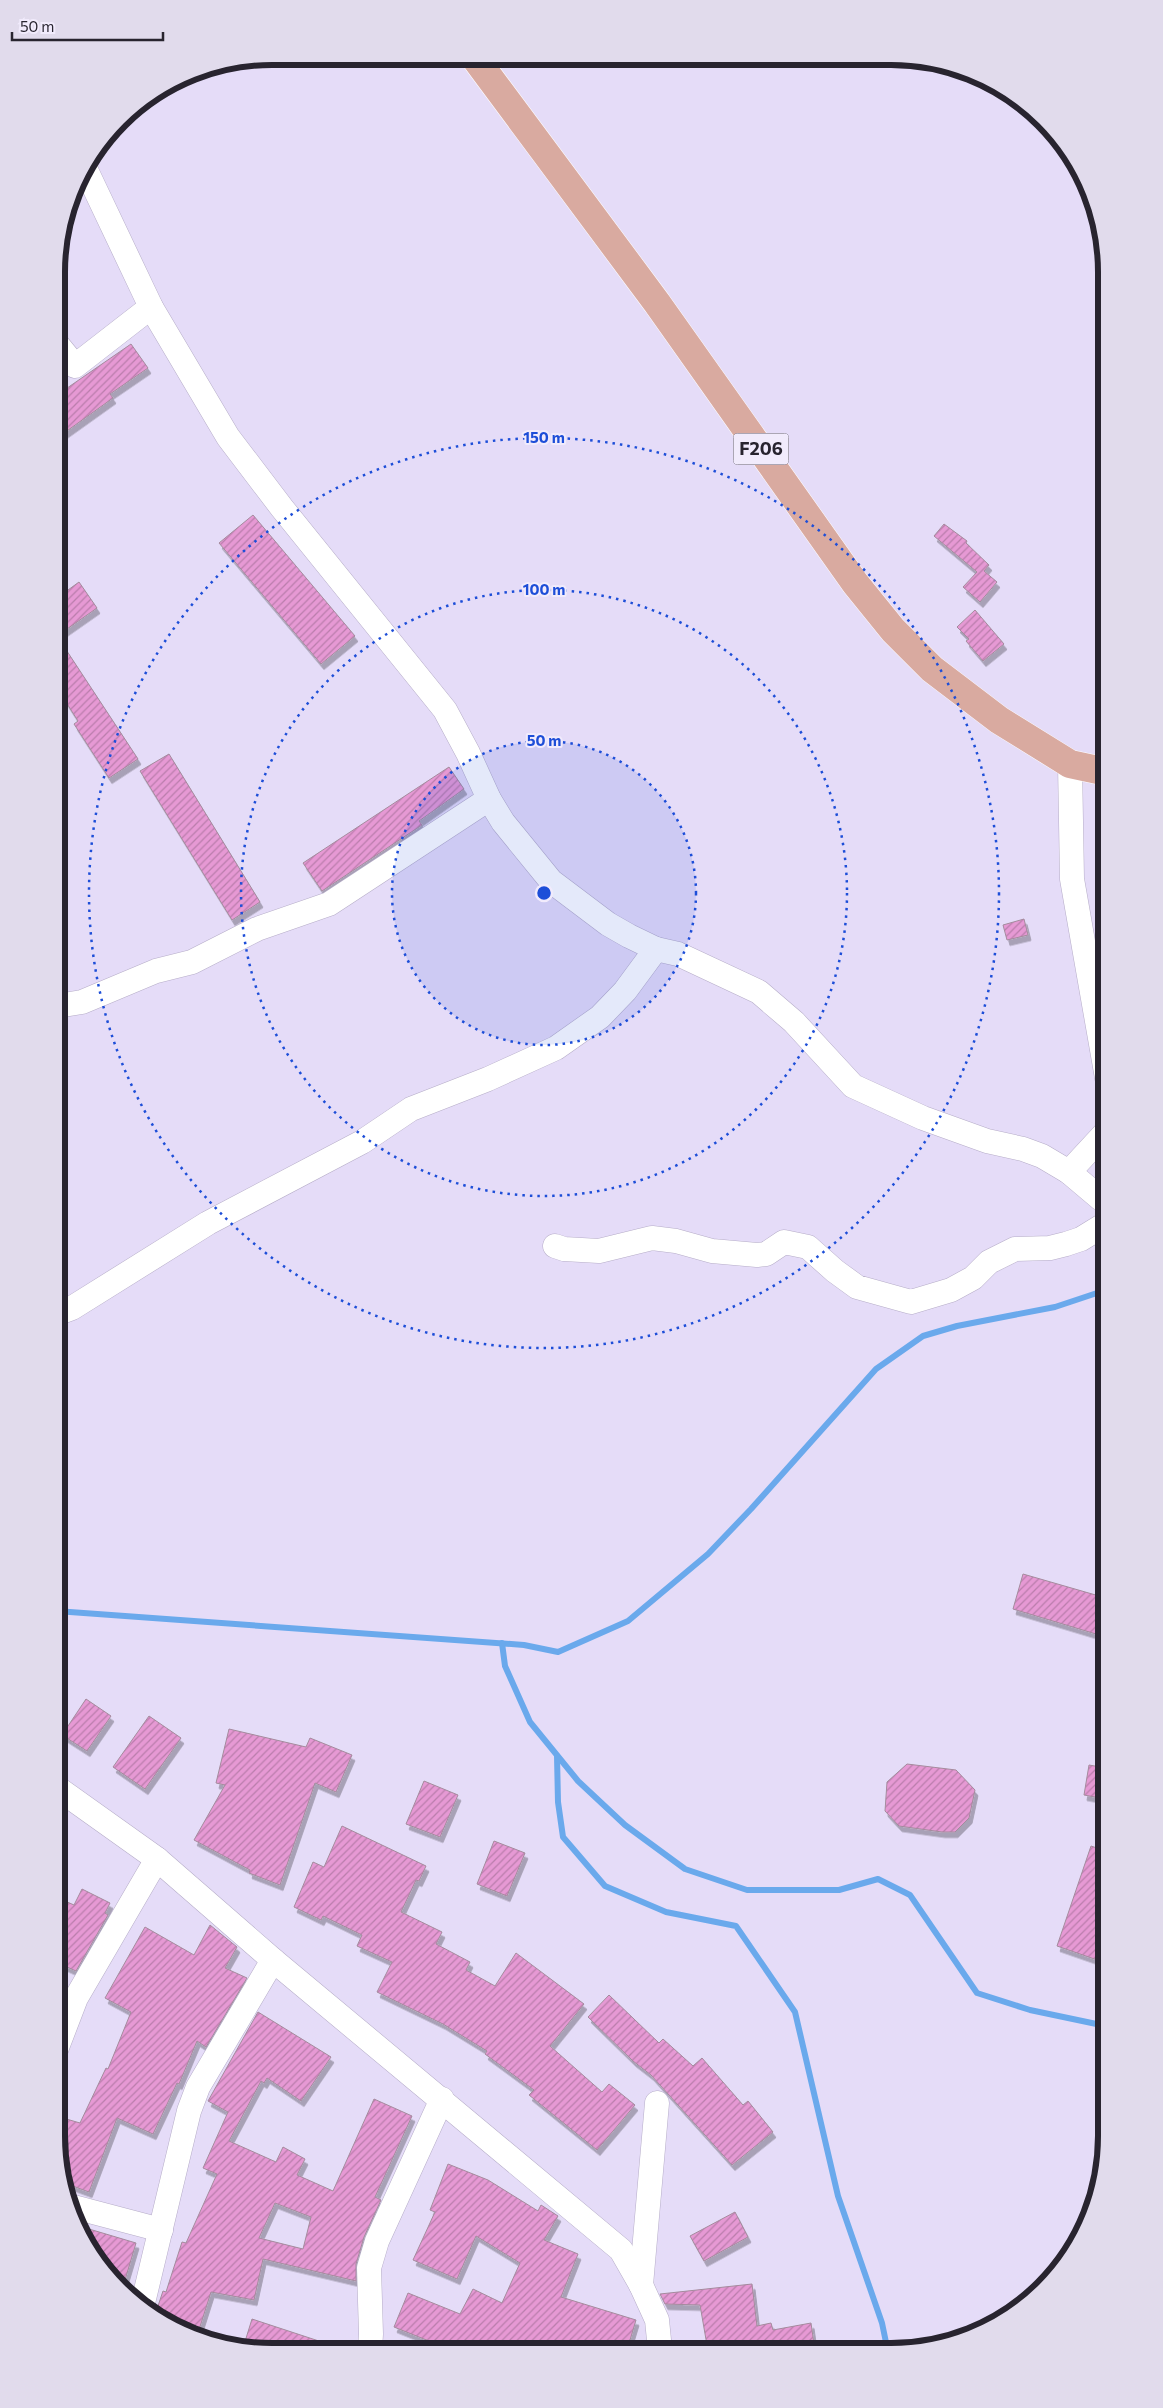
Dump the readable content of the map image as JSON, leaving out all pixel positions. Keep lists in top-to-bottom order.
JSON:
{
  "streets": {
    "main road": ["F206"]
  },
  "scale_bar": "50 m",
  "rings": ["150 m", "100 m", "50 m"]
}
